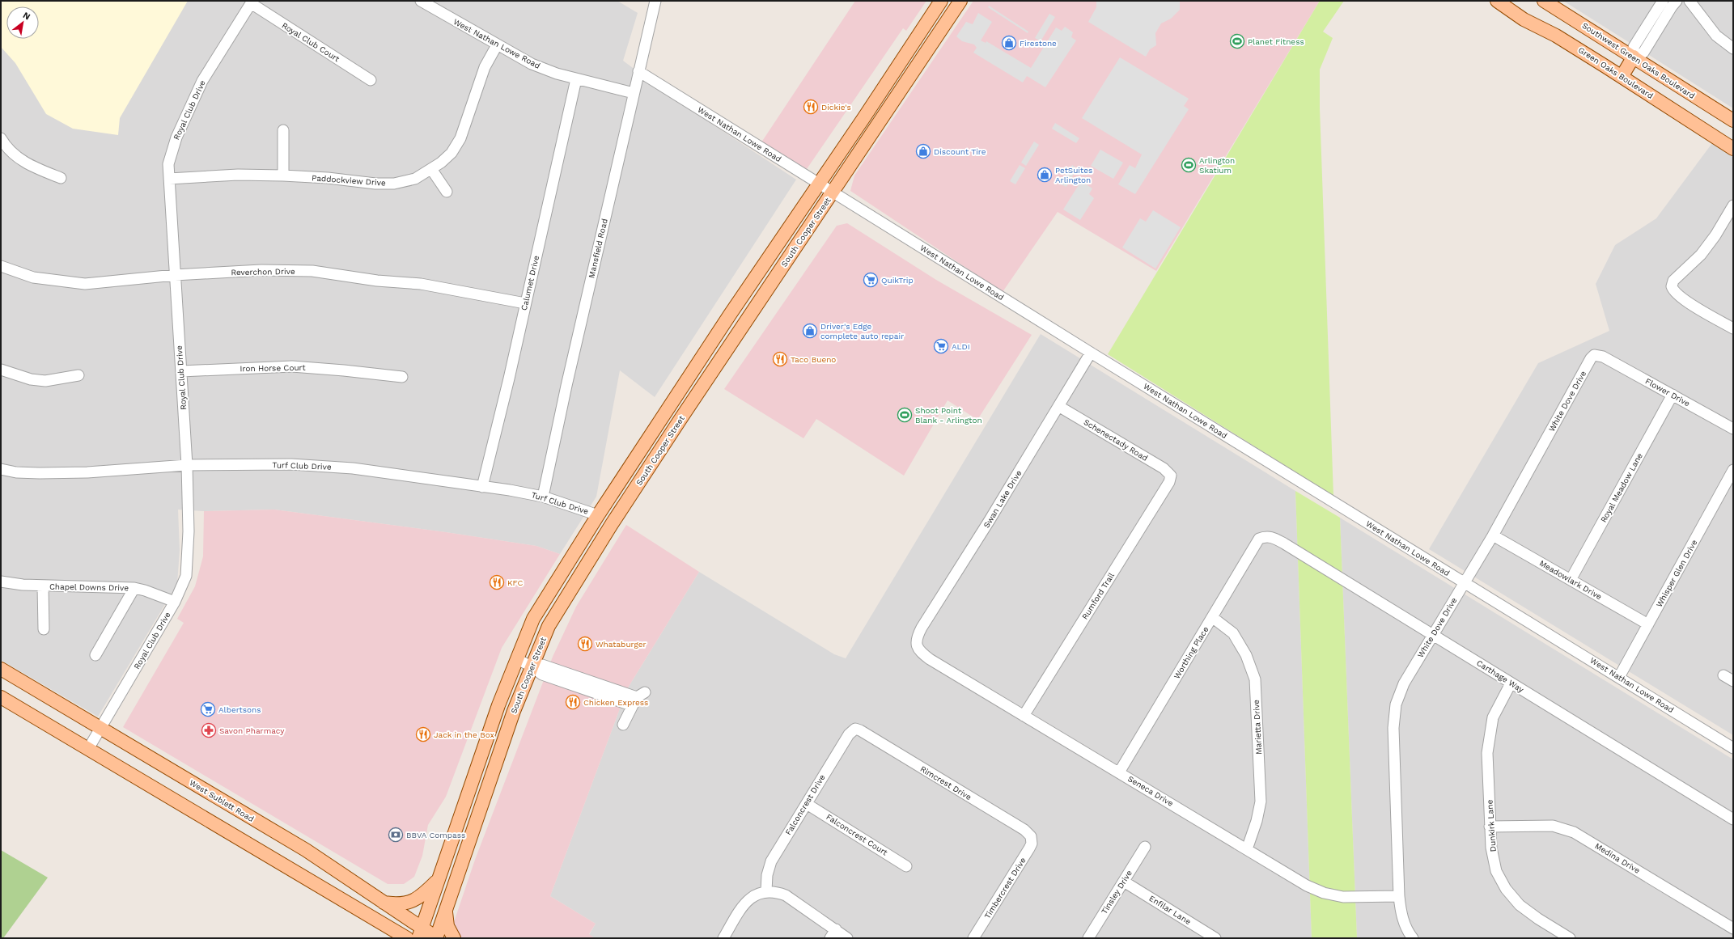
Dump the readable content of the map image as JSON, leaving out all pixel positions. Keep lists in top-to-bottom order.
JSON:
{
  "streets": {
    "main road": [
      "Southwest Green Oaks Boulevard",
      "Green Oaks Boulevard",
      "South Cooper Street",
      "West Sublett Road"
    ],
    "street": [
      "Royal Club Court",
      "West Nathan Lowe Road",
      "Royal Club Drive",
      "Paddockview Drive",
      "Mansfield Road",
      "Reverchon Drive",
      "Calumet Drive",
      "Iron Horse Court",
      "Flower Drive",
      "White Dove Drive",
      "Schenectady Road",
      "Turf Club Drive",
      "Royal Meadow Lane",
      "Swan Lake Drive",
      "Whisper Glen Drive",
      "Meadowlark Drive",
      "Chapel Downs Drive",
      "Rumford Trail",
      "Worthing Place",
      "Carthage Way",
      "Marietta Drive",
      "Rimcrest Drive",
      "Seneca Drive",
      "Falconcrest Drive",
      "Dunkirk Lane",
      "Falconcrest Court",
      "Medina Drive",
      "Timbercrest Drive",
      "Tinsley Drive",
      "Enfilar Lane"
    ]
  },
  "crossings": [
    ["Royal Club Court", "Royal Club Drive"],
    ["West Nathan Lowe Road", "Paddockview Drive"],
    ["West Nathan Lowe Road", "South Cooper Street"],
    ["West Nathan Lowe Road", "Mansfield Road"],
    ["West Nathan Lowe Road", "Calumet Drive"],
    ["West Nathan Lowe Road", "White Dove Drive"],
    ["West Nathan Lowe Road", "Swan Lake Drive"],
    ["West Nathan Lowe Road", "Whisper Glen Drive"],
    ["Royal Club Drive", "Paddockview Drive"],
    ["Royal Club Drive", "Reverchon Drive"],
    ["Royal Club Drive", "Iron Horse Court"],
    ["Royal Club Drive", "Turf Club Drive"],
    ["Royal Club Drive", "Chapel Downs Drive"],
    ["Royal Club Drive", "West Sublett Road"],
    ["South Cooper Street", "Turf Club Drive"],
    ["South Cooper Street", "West Sublett Road"],
    ["Mansfield Road", "Turf Club Drive"],
    ["Reverchon Drive", "Calumet Drive"],
    ["Calumet Drive", "Turf Club Drive"],
    ["Flower Drive", "White Dove Drive"],
    ["Flower Drive", "Royal Meadow Lane"],
    ["White Dove Drive", "Meadowlark Drive"],
    ["White Dove Drive", "Carthage Way"],
    ["White Dove Drive", "Seneca Drive"],
    ["Schenectady Road", "Swan Lake Drive"],
    ["Schenectady Road", "Rumford Trail"],
    ["Royal Meadow Lane", "Meadowlark Drive"],
    ["Swan Lake Drive", "Seneca Drive"],
    ["Whisper Glen Drive", "Meadowlark Drive"],
    ["Rumford Trail", "Seneca Drive"],
    ["Worthing Place", "Carthage Way"],
    ["Worthing Place", "Marietta Drive"],
    ["Worthing Place", "Seneca Drive"],
    ["Carthage Way", "Dunkirk Lane"],
    ["Marietta Drive", "Seneca Drive"],
    ["Rimcrest Drive", "Falconcrest Drive"],
    ["Rimcrest Drive", "Timbercrest Drive"],
    ["Falconcrest Drive", "Falconcrest Court"],
    ["Dunkirk Lane", "Medina Drive"],
    ["Tinsley Drive", "Enfilar Lane"]
  ],
  "places": {
    "sports": ["Planet Fitness", "Arlington Skatium", "Shoot Point Blank - Arlington"],
    "shop": [
      "Firestone",
      "Discount Tire",
      "PetSuites Arlington",
      "Driver's Edge complete auto repair"
    ],
    "restaurant": [
      "Dickie's",
      "Taco Bueno",
      "KFC",
      "Whataburger",
      "Chicken Express",
      "Jack in the Box"
    ],
    "supermarket": ["QuikTrip", "ALDI", "Albertsons"],
    "pharmacy": ["Savon Pharmacy"],
    "bank": ["BBVA Compass"]
  },
  "north": "top right"
}
